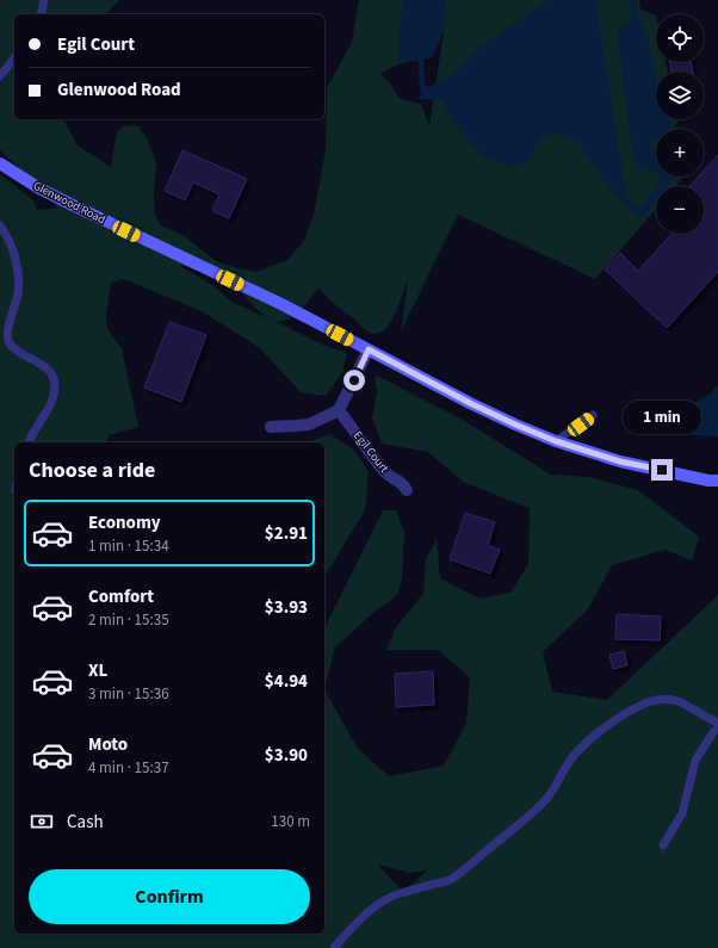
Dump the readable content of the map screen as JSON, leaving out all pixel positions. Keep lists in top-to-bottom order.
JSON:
{
  "streets": {
    "main road": ["Glenwood Road"],
    "street": ["Egil Court"]
  },
  "page": {
    "map_buttons": ["+", "−"],
    "banner": ["Egil Court", "Glenwood Road"],
    "bubble": "1 min",
    "heading": "Choose a ride",
    "list": [
      {
        "name": "Economy",
        "note": "1 min · 15:34",
        "value": "$2.91"
      },
      {
        "name": "Comfort",
        "note": "2 min · 15:35",
        "value": "$3.93"
      },
      {
        "name": "XL",
        "note": "3 min · 15:36",
        "value": "$4.94"
      },
      {
        "name": "Moto",
        "note": "4 min · 15:37",
        "value": "$3.90"
      }
    ],
    "pay": ["Cash", "130 m"],
    "buttons": "Confirm"
  }
}
